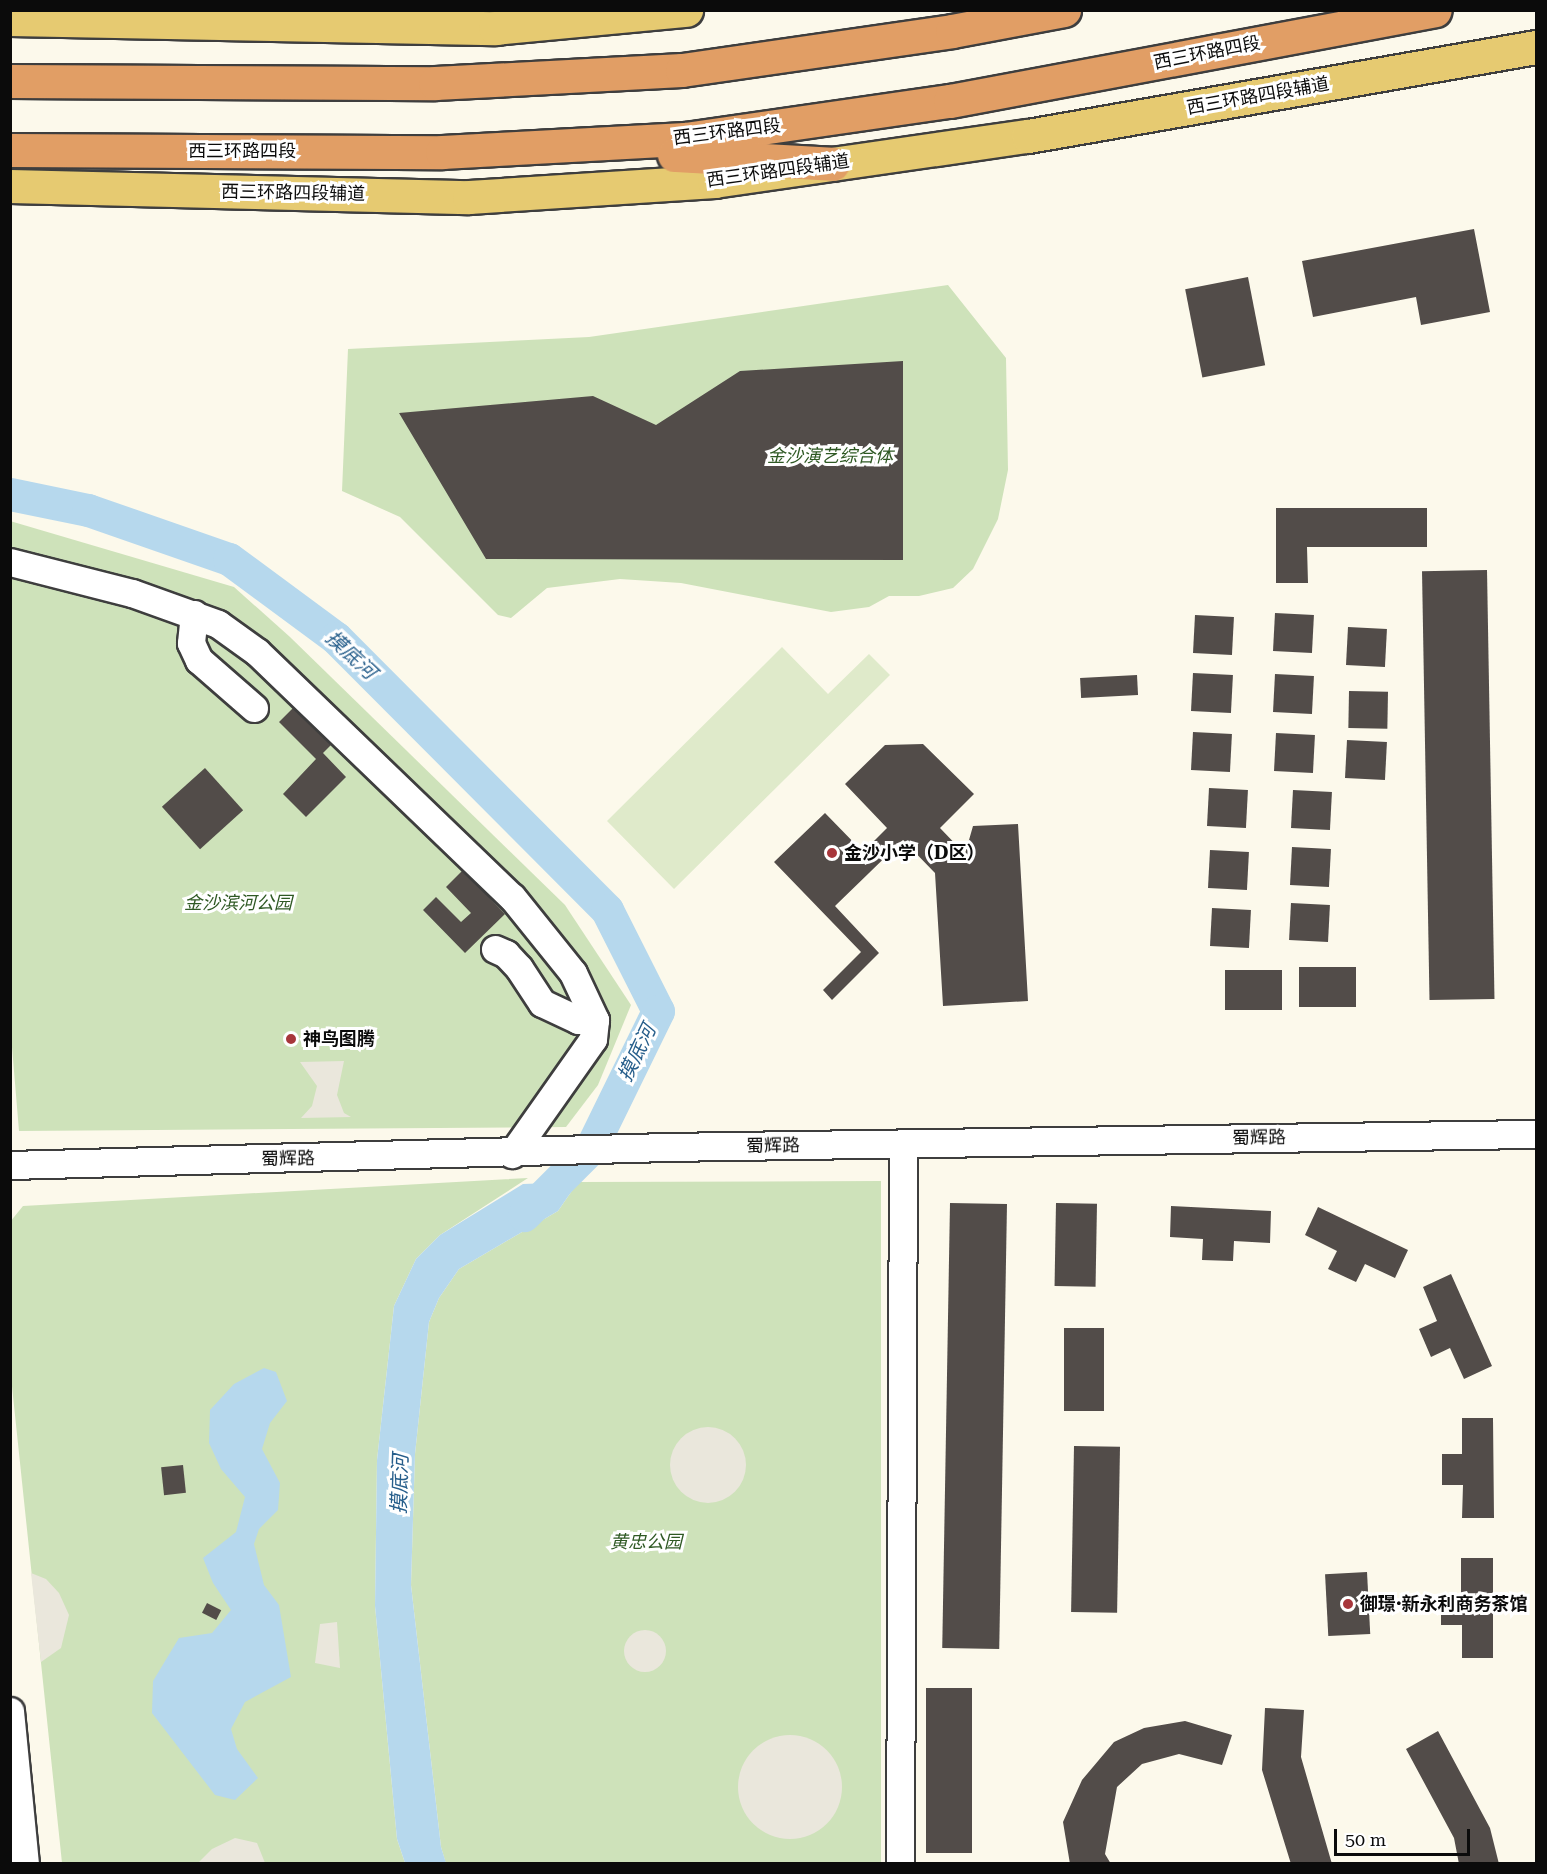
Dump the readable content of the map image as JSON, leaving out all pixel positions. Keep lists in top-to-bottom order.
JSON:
{
  "streets": {
    "highway": ["西三环路四段"],
    "main road": ["西三环路四段辅道"],
    "street": ["蜀辉路"]
  },
  "water": ["摸底河"],
  "parks": ["金沙演艺综合体", "金沙滨河公园", "黄忠公园"],
  "places": ["金沙小学（D区）", "神鸟图腾", "御璟·新永利商务茶馆"],
  "scale_bar": "50 m"
}
